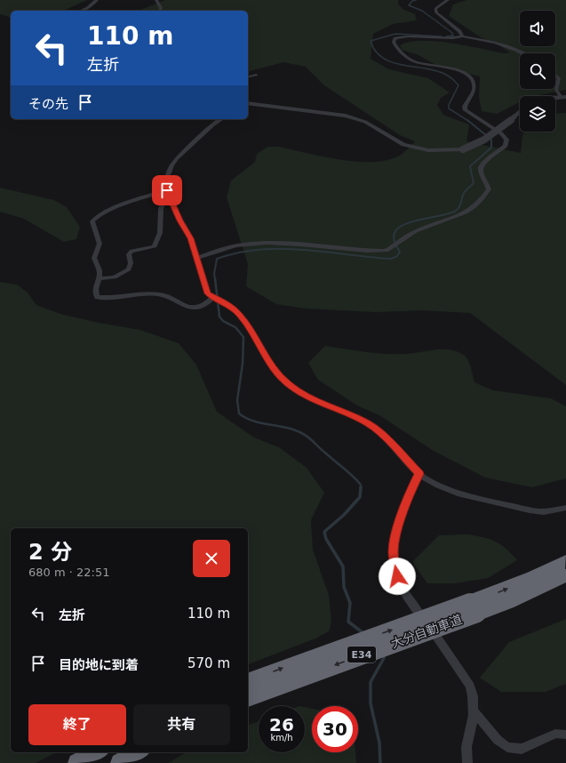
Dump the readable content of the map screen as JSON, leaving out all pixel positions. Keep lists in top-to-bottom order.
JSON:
{
  "streets": {
    "highway": ["大分自動車道", "E34"]
  },
  "page": {
    "turn": ["110 m", "左折"],
    "then": "その先",
    "heading": ["2 分", "680 m · 22:51"],
    "list": [
      {
        "name": "左折",
        "value": "110 m"
      },
      {
        "name": "目的地に到着",
        "value": "570 m"
      }
    ],
    "buttons": ["終了", "共有"],
    "speed": "26 km/h",
    "limit": "30"
  }
}
